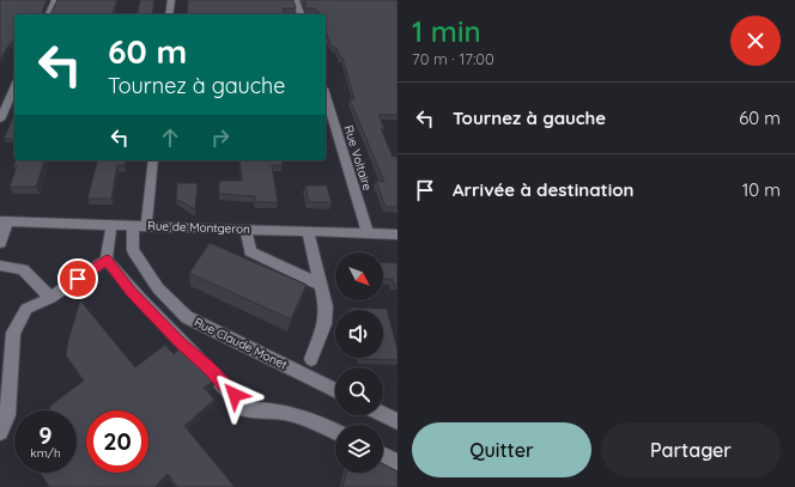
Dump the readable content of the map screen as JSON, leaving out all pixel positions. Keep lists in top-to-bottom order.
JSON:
{
  "streets": {
    "street": ["Rue Voltaire", "Rue de Montgeron", "Rue Claude Monet"]
  },
  "crossings": [
    ["Rue Voltaire", "Rue de Montgeron"],
    ["Rue de Montgeron", "Rue Claude Monet"]
  ],
  "north": "bottom right",
  "page": {
    "heading": ["1 min", "70 m · 17:00"],
    "turn": ["60 m", "Tournez à gauche"],
    "list": [
      {
        "name": "Tournez à gauche",
        "value": "60 m"
      },
      {
        "name": "Arrivée à destination",
        "value": "10 m"
      }
    ],
    "speed": "9 km/h",
    "limit": "20",
    "buttons": ["Quitter", "Partager"]
  }
}
